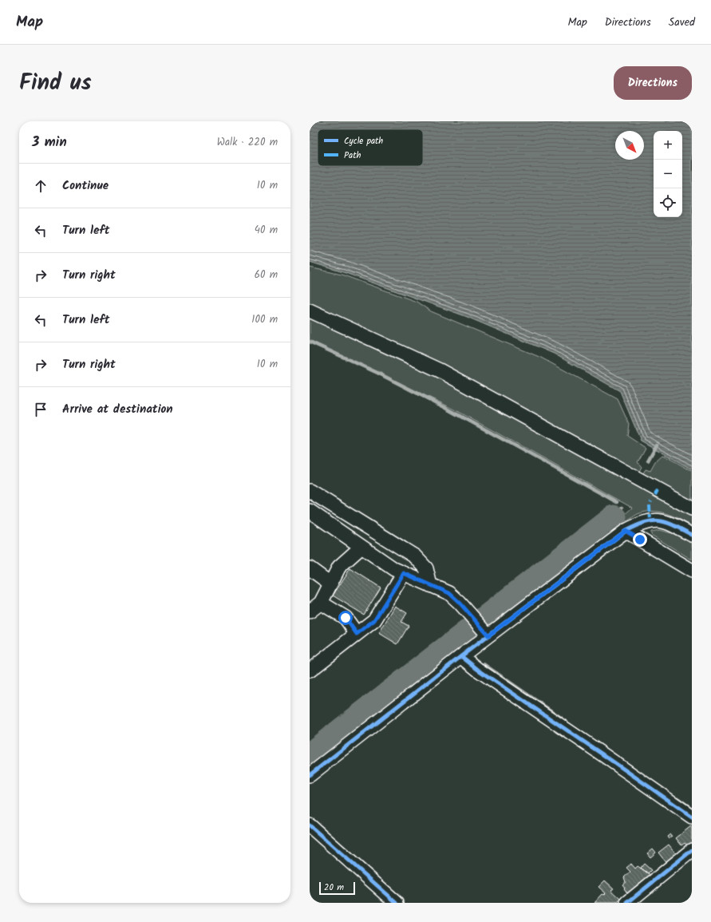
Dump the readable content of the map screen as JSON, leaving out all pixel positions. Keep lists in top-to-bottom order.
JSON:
{
  "legend": ["Cycle path", "Path"],
  "scale_bar": "20 m",
  "north": "bottom right",
  "page": {
    "header": "Map",
    "nav": ["Map", "Directions", "Saved"],
    "title": "Find us",
    "buttons": "Directions",
    "heading": ["3 min", "Walk · 220 m"],
    "map_buttons": ["+", "−"],
    "list": [
      ["Continue", "10 m"],
      ["Turn left", "40 m"],
      ["Turn right", "60 m"],
      ["Turn left", "100 m"],
      ["Turn right", "10 m"],
      "Arrive at destination"
    ],
    "scale": "20 m"
  }
}
